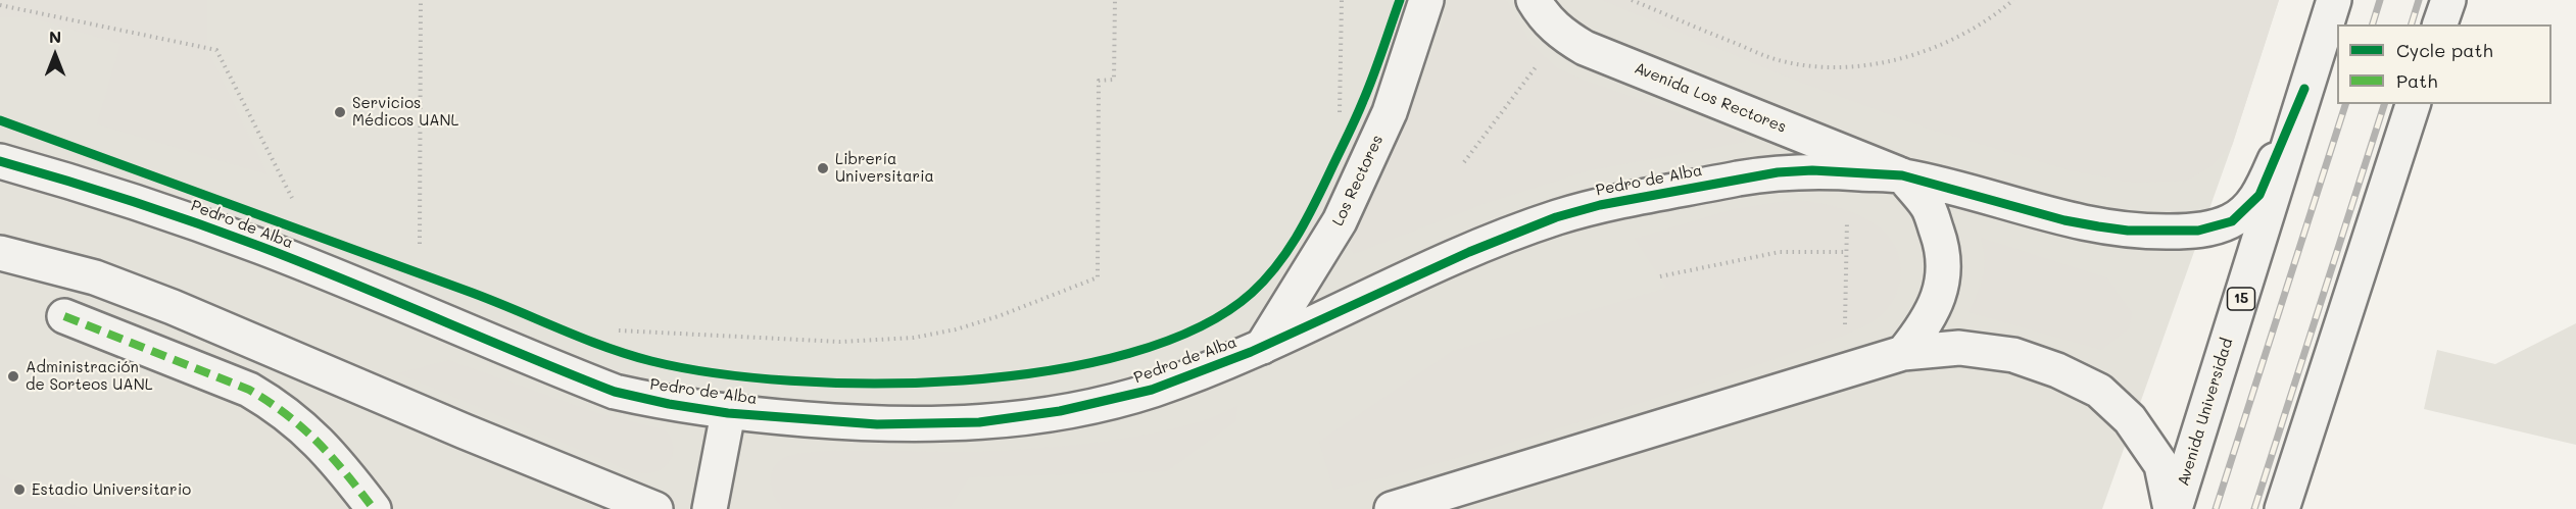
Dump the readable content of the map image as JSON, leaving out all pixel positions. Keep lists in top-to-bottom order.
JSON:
{
  "streets": {
    "main road": [
      "Avenida Los Rectores",
      "Los Rectores",
      "Pedro de Alba",
      "15",
      "Avenida Universidad"
    ]
  },
  "crossings": [
    ["Avenida Los Rectores", "Pedro de Alba"],
    ["Los Rectores", "Pedro de Alba"],
    ["Pedro de Alba", "Avenida Universidad"]
  ],
  "places": [
    "Servicios Médicos UANL",
    "Librería Universitaria",
    "Administración de Sorteos UANL",
    "Estadio Universitario"
  ],
  "legend": ["Cycle path", "Path"],
  "north": "top"
}
